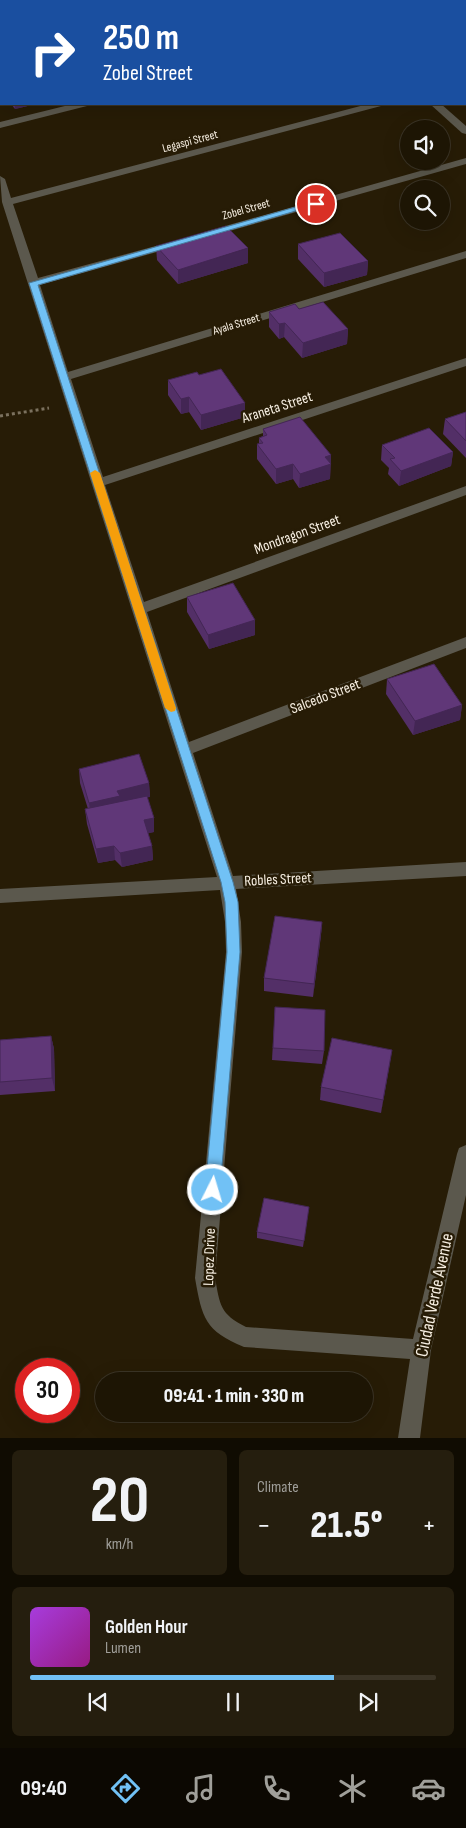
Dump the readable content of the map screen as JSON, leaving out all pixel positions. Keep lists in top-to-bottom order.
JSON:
{
  "streets": {
    "street": [
      "Legaspi Street",
      "Zobel Street",
      "Ayala Street",
      "Araneta Street",
      "Mondragon Street",
      "Salcedo Street",
      "Robles Street",
      "Lopez Drive",
      "Ciudad Verde Avenue"
    ]
  },
  "crossings": [
    ["Legaspi Street", "Lopez Drive"],
    ["Zobel Street", "Lopez Drive"],
    ["Ayala Street", "Lopez Drive"],
    ["Araneta Street", "Lopez Drive"],
    ["Mondragon Street", "Lopez Drive"],
    ["Salcedo Street", "Lopez Drive"],
    ["Robles Street", "Lopez Drive"],
    ["Lopez Drive", "Ciudad Verde Avenue"]
  ],
  "page": {
    "turn": ["250 m", "Zobel Street"],
    "limit": "30",
    "trip": "09:41 · 1 min · 330 m",
    "tile": [
      ["20", "km/h"],
      "Climate"
    ],
    "heat": ["−", "21.5°", "+"],
    "song": ["Golden Hour", "Lumen"],
    "tabs": "09:40"
  }
}
